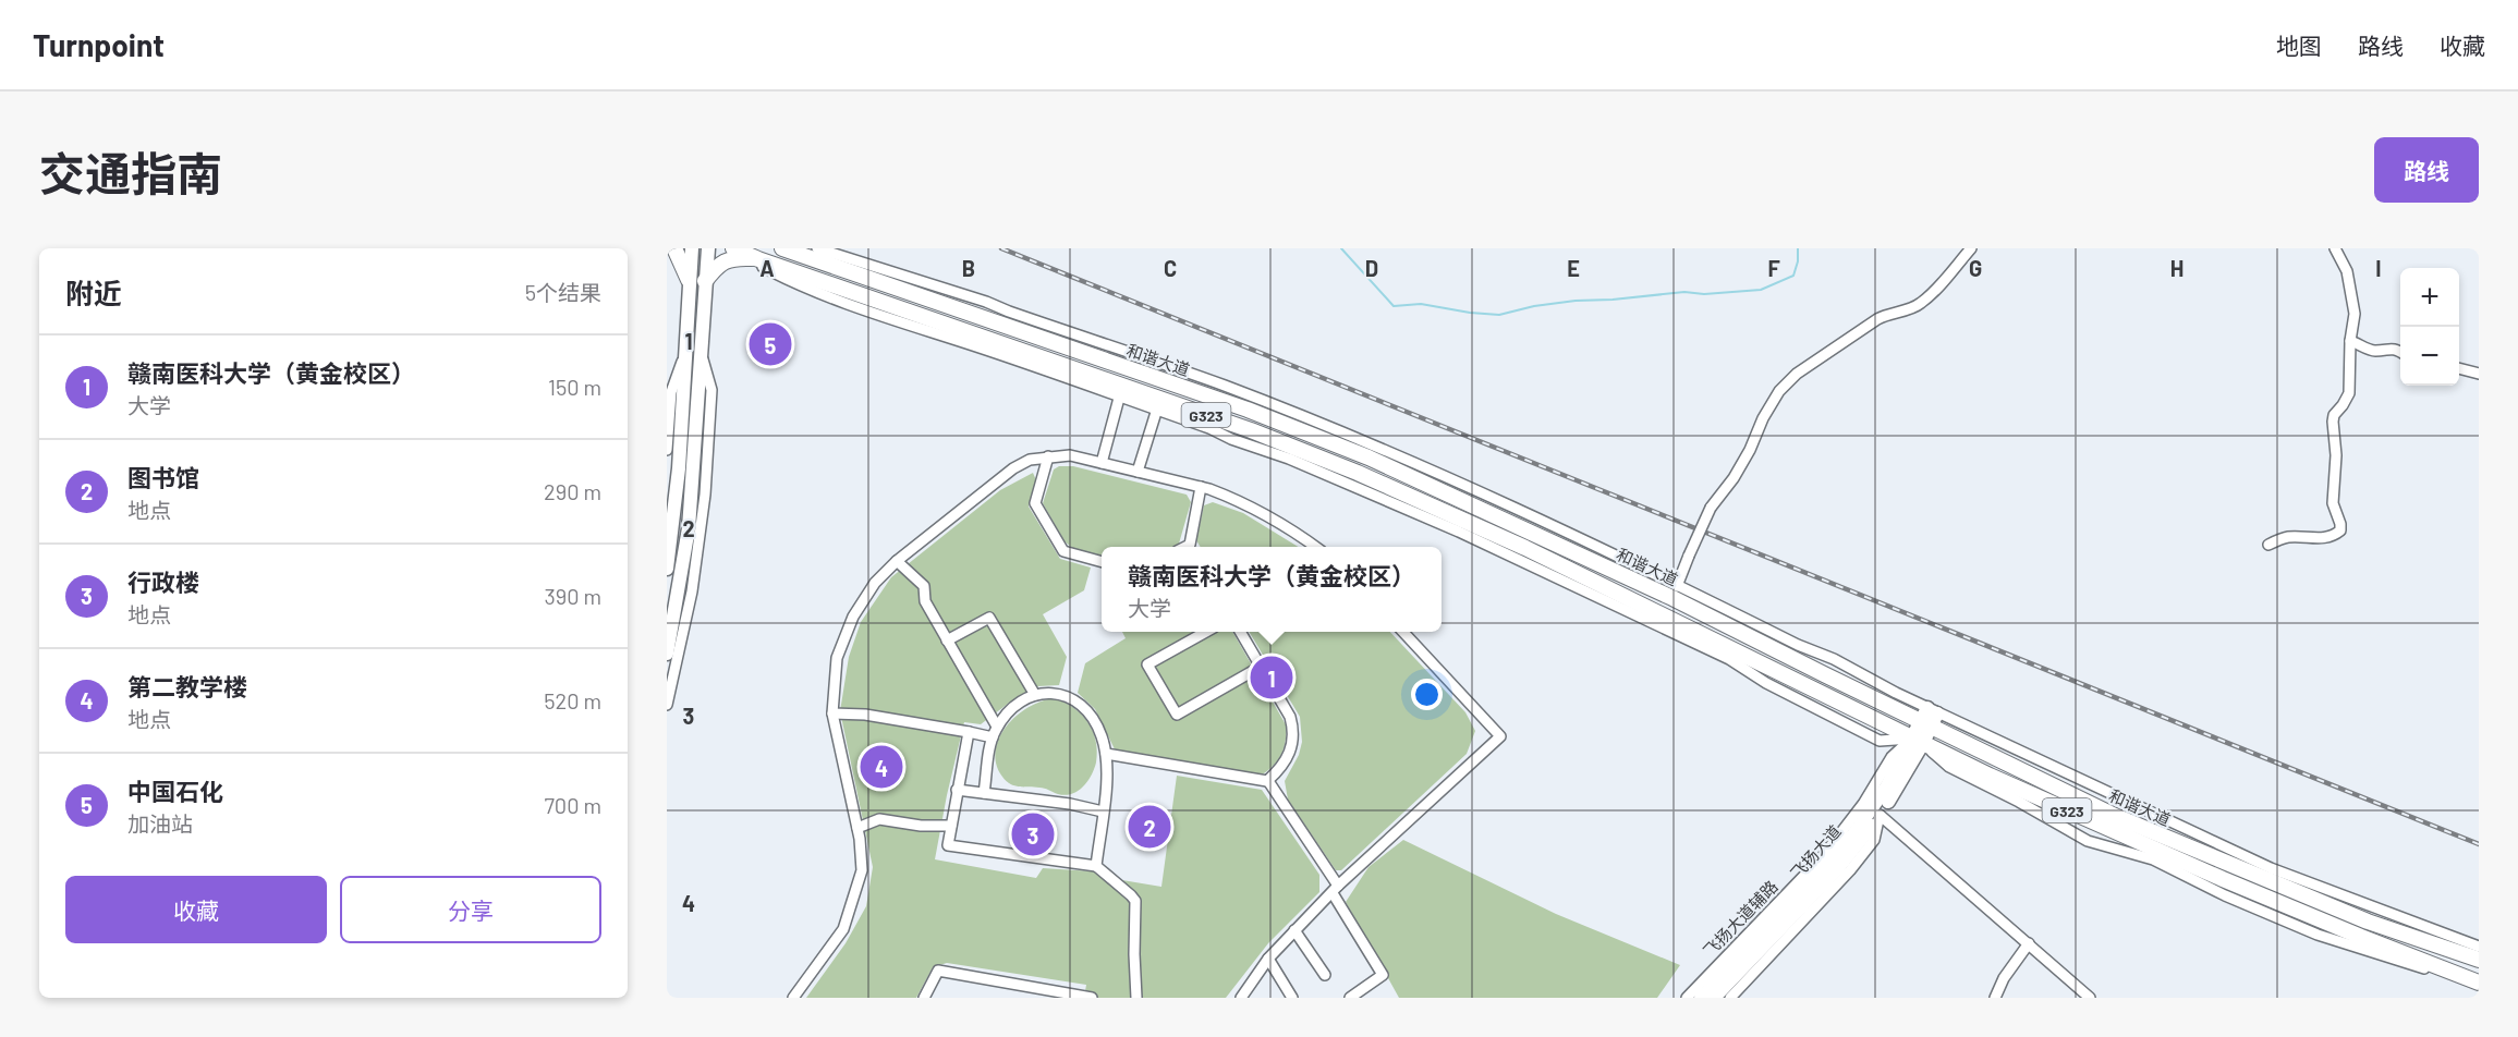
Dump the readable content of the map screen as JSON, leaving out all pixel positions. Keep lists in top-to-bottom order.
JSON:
{
  "streets": {
    "highway": ["和谐大道", "G323"],
    "main road": ["飞扬大道"],
    "street": ["飞扬大道辅路"]
  },
  "crossings": [
    ["和谐大道", "飞扬大道"],
    ["G323", "飞扬大道"],
    ["G323", "飞扬大道辅路"],
    ["飞扬大道", "飞扬大道辅路"]
  ],
  "page": {
    "header": "Turnpoint",
    "nav": ["地图", "路线", "收藏"],
    "title": "交通指南",
    "buttons": [
      "路线",
      ["收藏", "分享"]
    ],
    "heading": ["附近", "5个结果"],
    "map_buttons": ["+", "−"],
    "pins": [
      "5",
      "1",
      "4",
      "2",
      "3"
    ],
    "list": [
      {
        "mark": "1",
        "name": "赣南医科大学（黄金校区）",
        "note": "大学",
        "value": "150 m"
      },
      {
        "mark": "2",
        "name": "图书馆",
        "note": "地点",
        "value": "290 m"
      },
      {
        "mark": "3",
        "name": "行政楼",
        "note": "地点",
        "value": "390 m"
      },
      {
        "mark": "4",
        "name": "第二教学楼",
        "note": "地点",
        "value": "520 m"
      },
      {
        "mark": "5",
        "name": "中国石化",
        "note": "加油站",
        "value": "700 m"
      }
    ],
    "popup": ["赣南医科大学（黄金校区）", "大学"]
  },
  "grid": {
    "columns": [
      "A",
      "B",
      "C",
      "D",
      "E",
      "F",
      "G",
      "H",
      "I"
    ],
    "rows": [
      "1",
      "2",
      "3",
      "4"
    ]
  }
}
